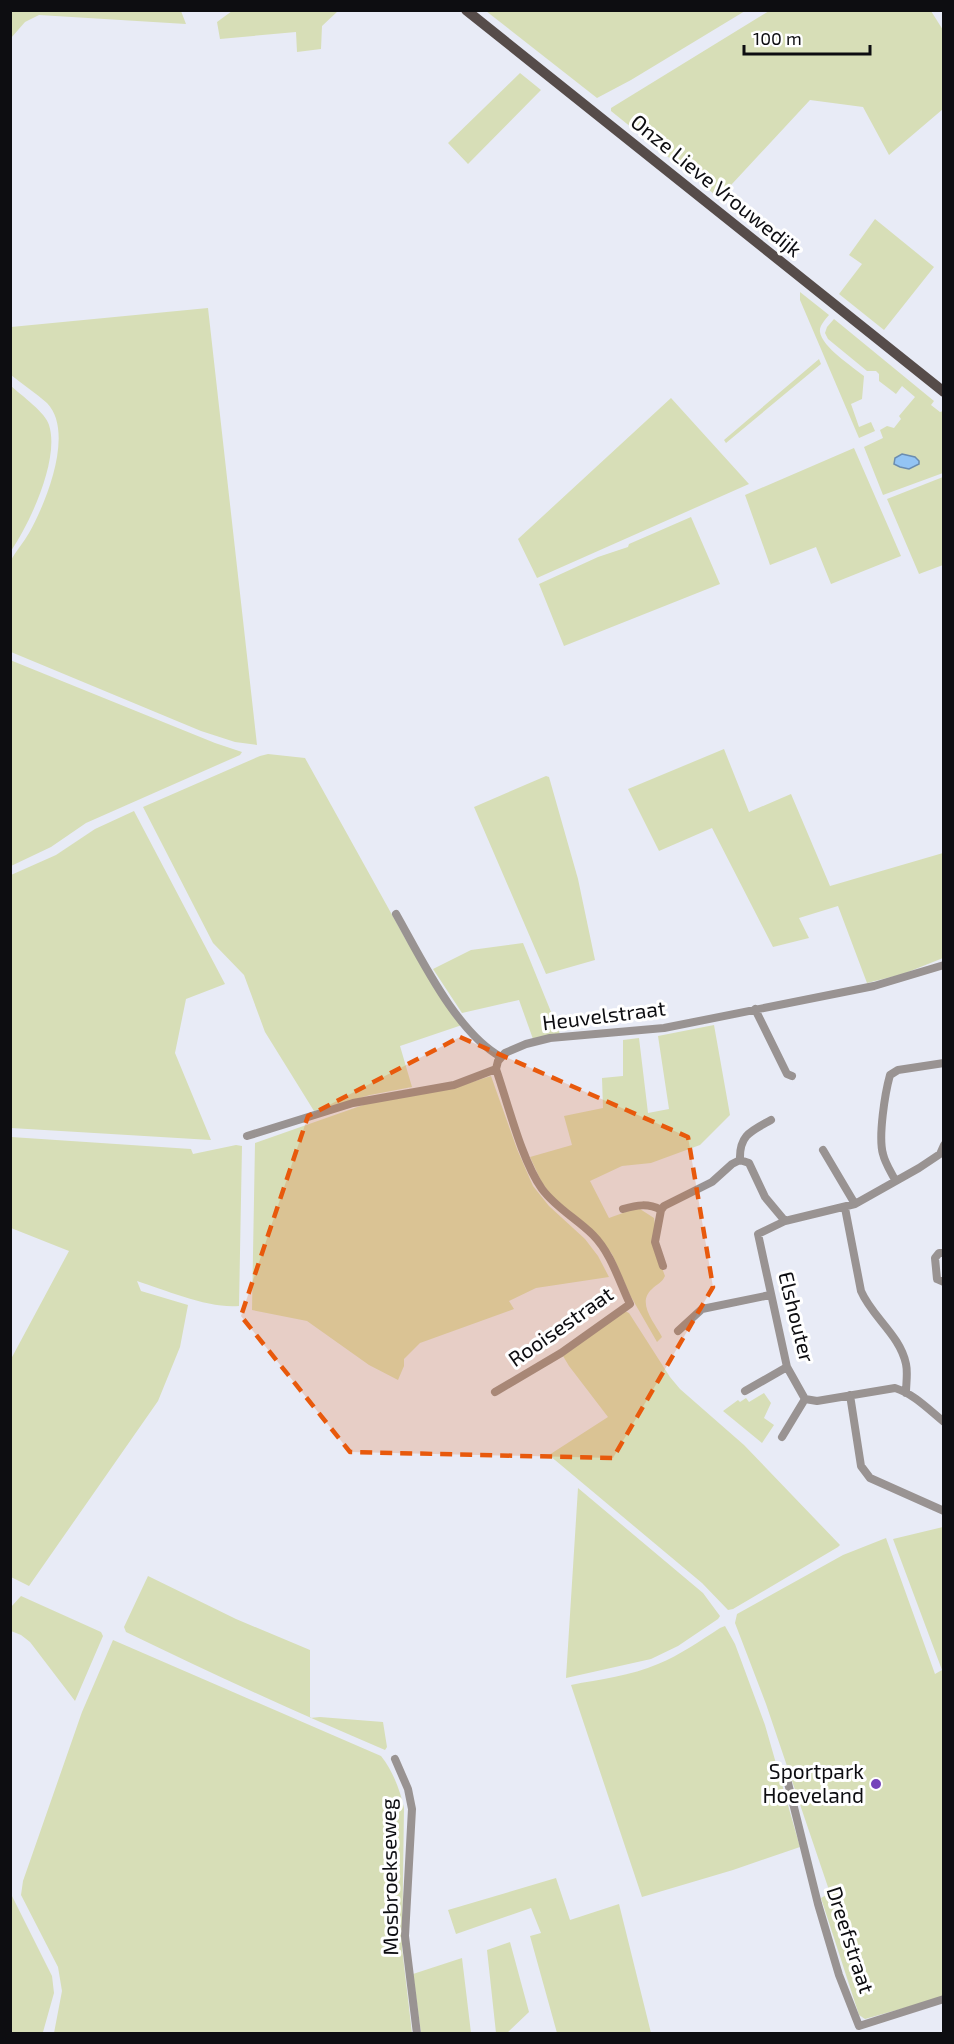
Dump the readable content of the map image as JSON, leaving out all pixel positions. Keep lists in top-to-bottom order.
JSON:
{
  "streets": {
    "main road": ["Onze Lieve Vrouwedijk"],
    "street": [
      "Heuvelstraat",
      "Elshouter",
      "Rooisestraat",
      "Mosbroekseweg",
      "Dreefstraat"
    ]
  },
  "places": ["Sportpark Hoeveland"],
  "scale_bar": "100 m"
}
